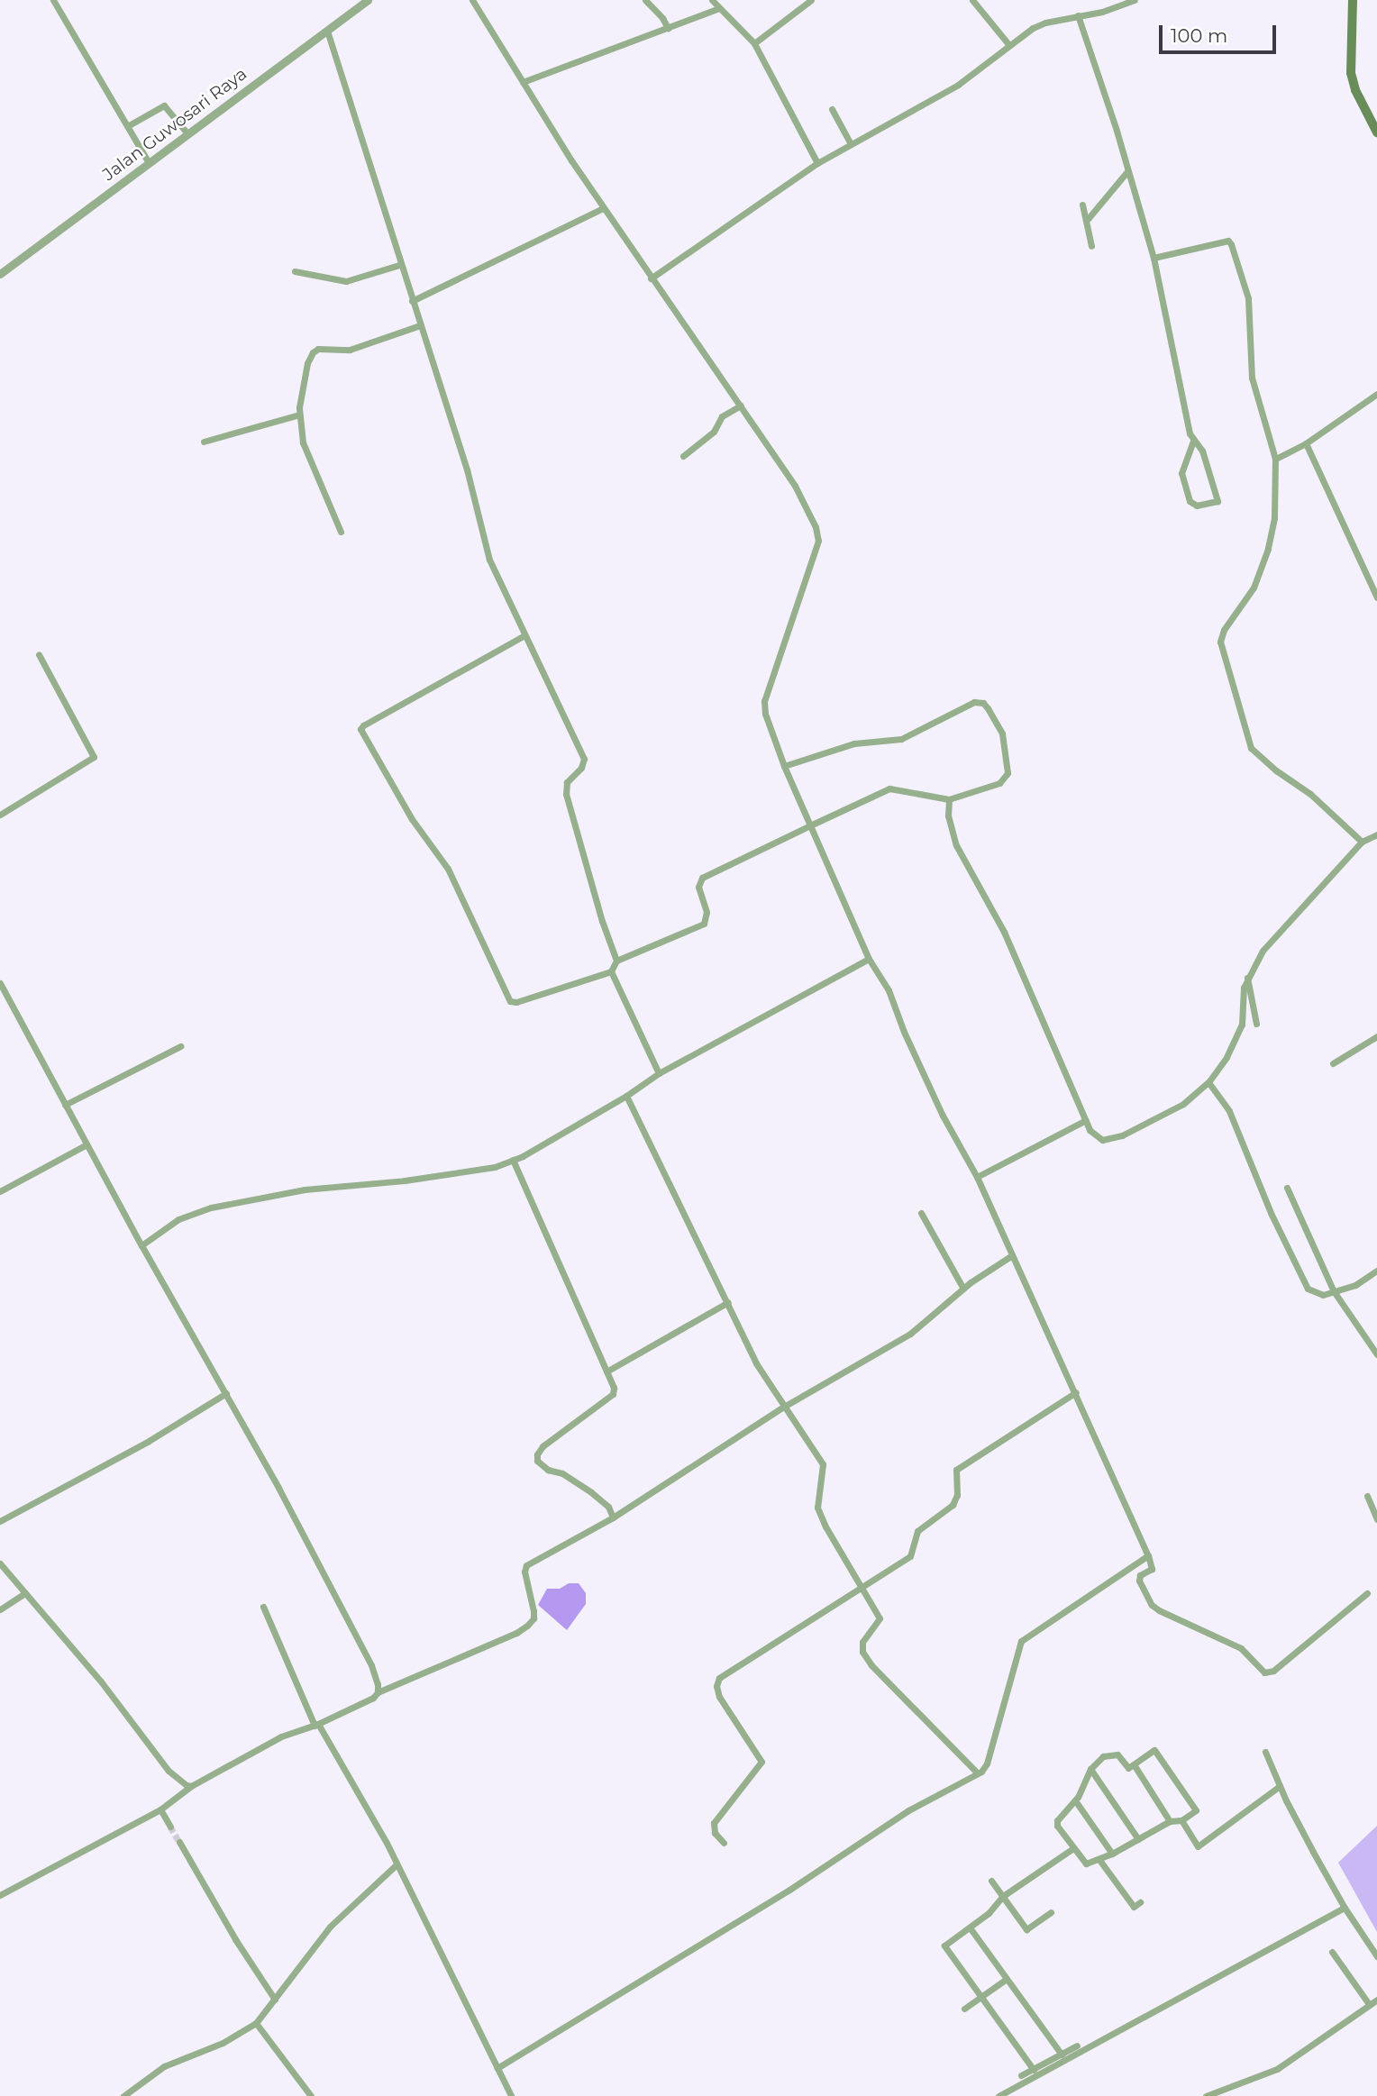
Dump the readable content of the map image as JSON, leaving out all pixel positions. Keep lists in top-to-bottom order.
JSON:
{
  "streets": {
    "street": ["Jalan Guwosari Raya"]
  },
  "scale_bar": "100 m"
}
